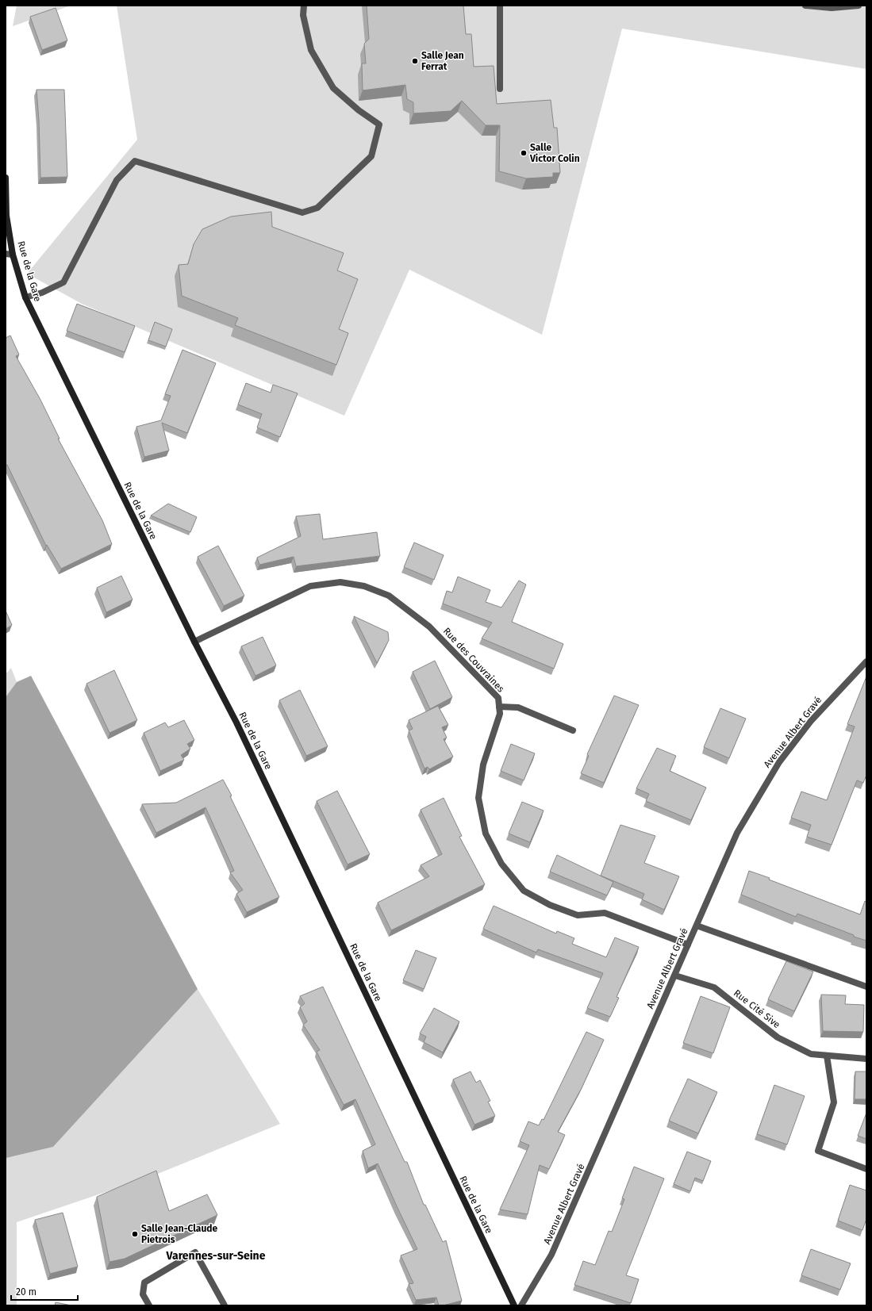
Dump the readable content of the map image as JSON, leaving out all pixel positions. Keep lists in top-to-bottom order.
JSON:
{
  "streets": {
    "main road": ["Rue de la Gare"],
    "street": ["Rue des Couvraines", "Avenue Albert Gravé", "Rue Cité Sive"]
  },
  "crossings": [
    ["Rue de la Gare", "Rue des Couvraines"],
    ["Rue des Couvraines", "Avenue Albert Gravé"],
    ["Avenue Albert Gravé", "Rue Cité Sive"]
  ],
  "districts": ["Varennes-sur-Seine"],
  "places": ["Salle Jean Ferrat", "Salle Victor Colin", "Salle Jean-Claude Pietrois"],
  "scale_bar": "20 m"
}
